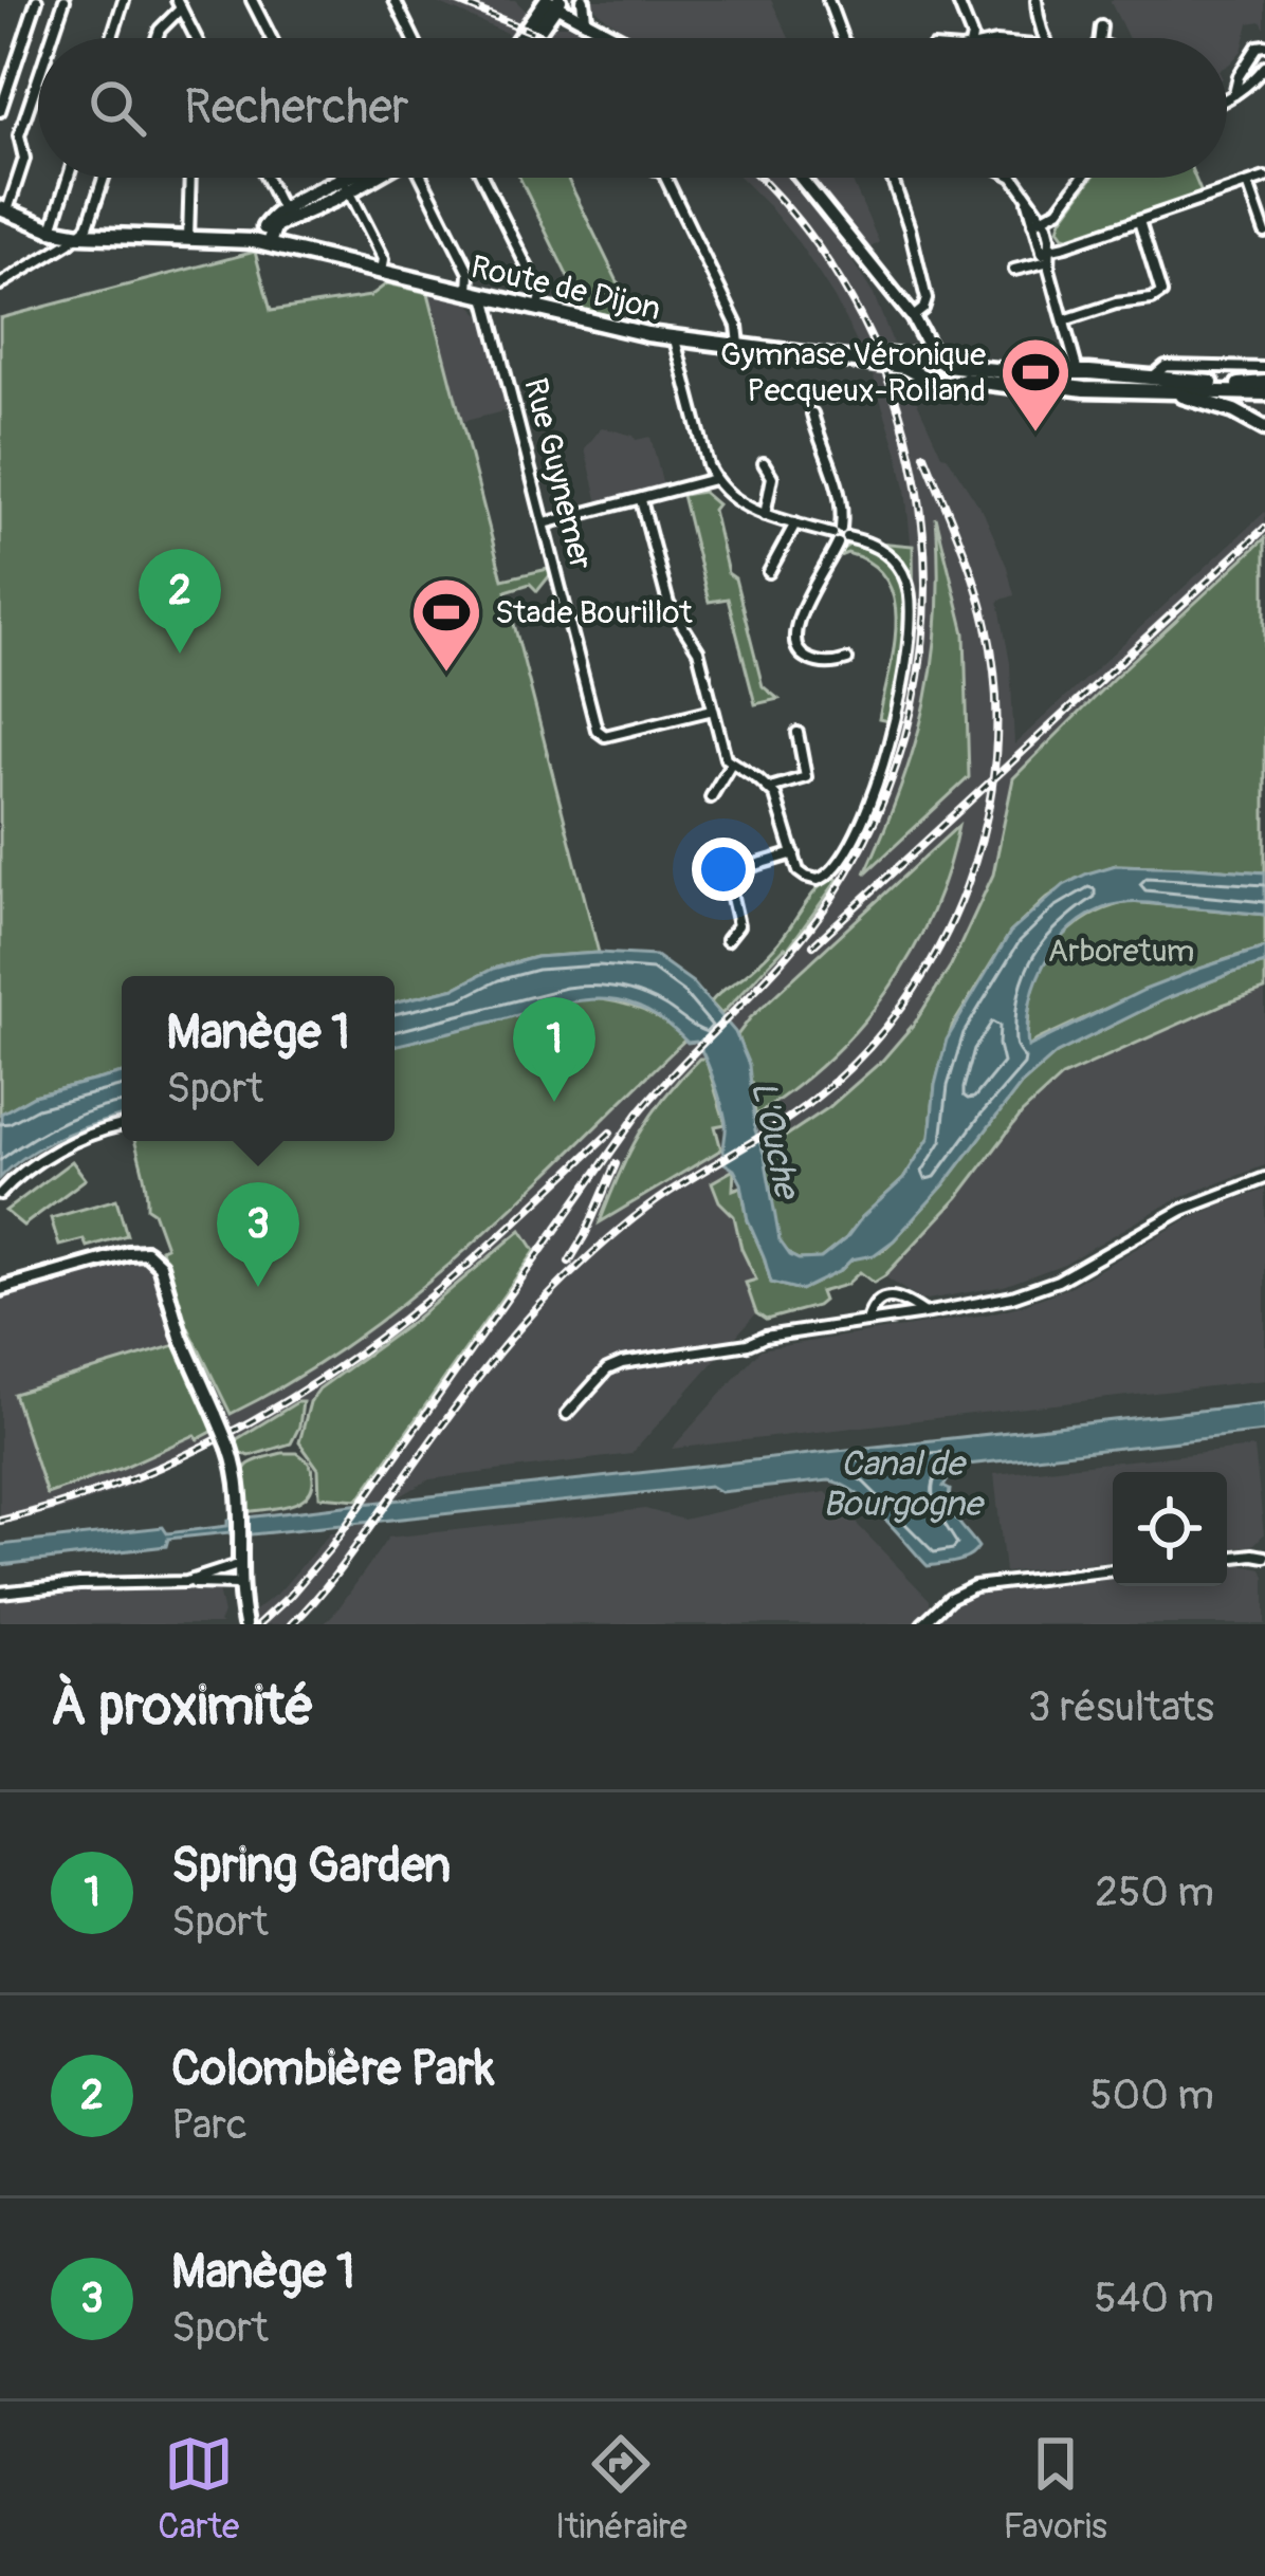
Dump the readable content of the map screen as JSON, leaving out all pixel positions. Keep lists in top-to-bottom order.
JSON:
{
  "streets": {
    "main road": ["Route de Dijon"],
    "street": ["Rue Guynemer"]
  },
  "crossings": [
    ["Route de Dijon", "Rue Guynemer"]
  ],
  "water": ["L'Ouche", "Canal de Bourgogne"],
  "parks": ["Arboretum"],
  "places": {
    "sports": ["Gymnase Véronique Pecqueux-Rolland", "Stade Bourillot"]
  },
  "page": {
    "search": "Rechercher",
    "pins": ["2", "1", "3"],
    "popup": ["Manège 1", "Sport"],
    "heading": ["À proximité", "3 résultats"],
    "list": [
      {
        "mark": "1",
        "name": "Spring Garden",
        "note": "Sport",
        "value": "250 m"
      },
      {
        "mark": "2",
        "name": "Colombière Park",
        "note": "Parc",
        "value": "500 m"
      },
      {
        "mark": "3",
        "name": "Manège 1",
        "note": "Sport",
        "value": "540 m"
      }
    ],
    "nav": ["Carte", "Itinéraire", "Favoris"]
  }
}
